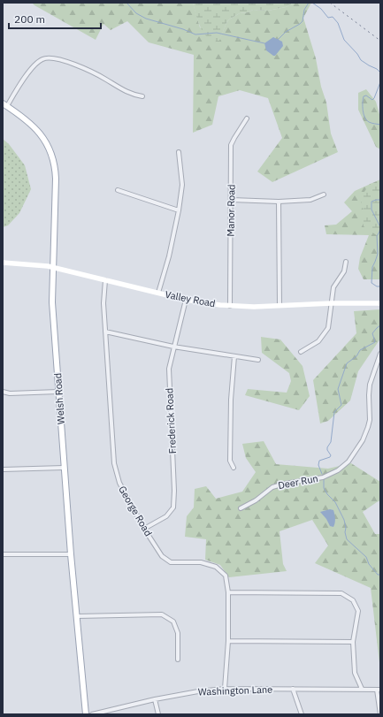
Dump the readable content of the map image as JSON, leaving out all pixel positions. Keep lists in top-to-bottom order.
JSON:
{
  "streets": {
    "main road": ["Valley Road", "Welsh Road"],
    "street": [
      "Manor Road",
      "Frederick Road",
      "Deer Run",
      "George Road",
      "Washington Lane"
    ]
  },
  "crossings": [
    ["Manor Road", "Valley Road"],
    ["Valley Road", "Welsh Road"],
    ["Valley Road", "Frederick Road"],
    ["Valley Road", "George Road"],
    ["Frederick Road", "George Road"],
    ["George Road", "Washington Lane"]
  ],
  "scale_bar": "200 m"
}
